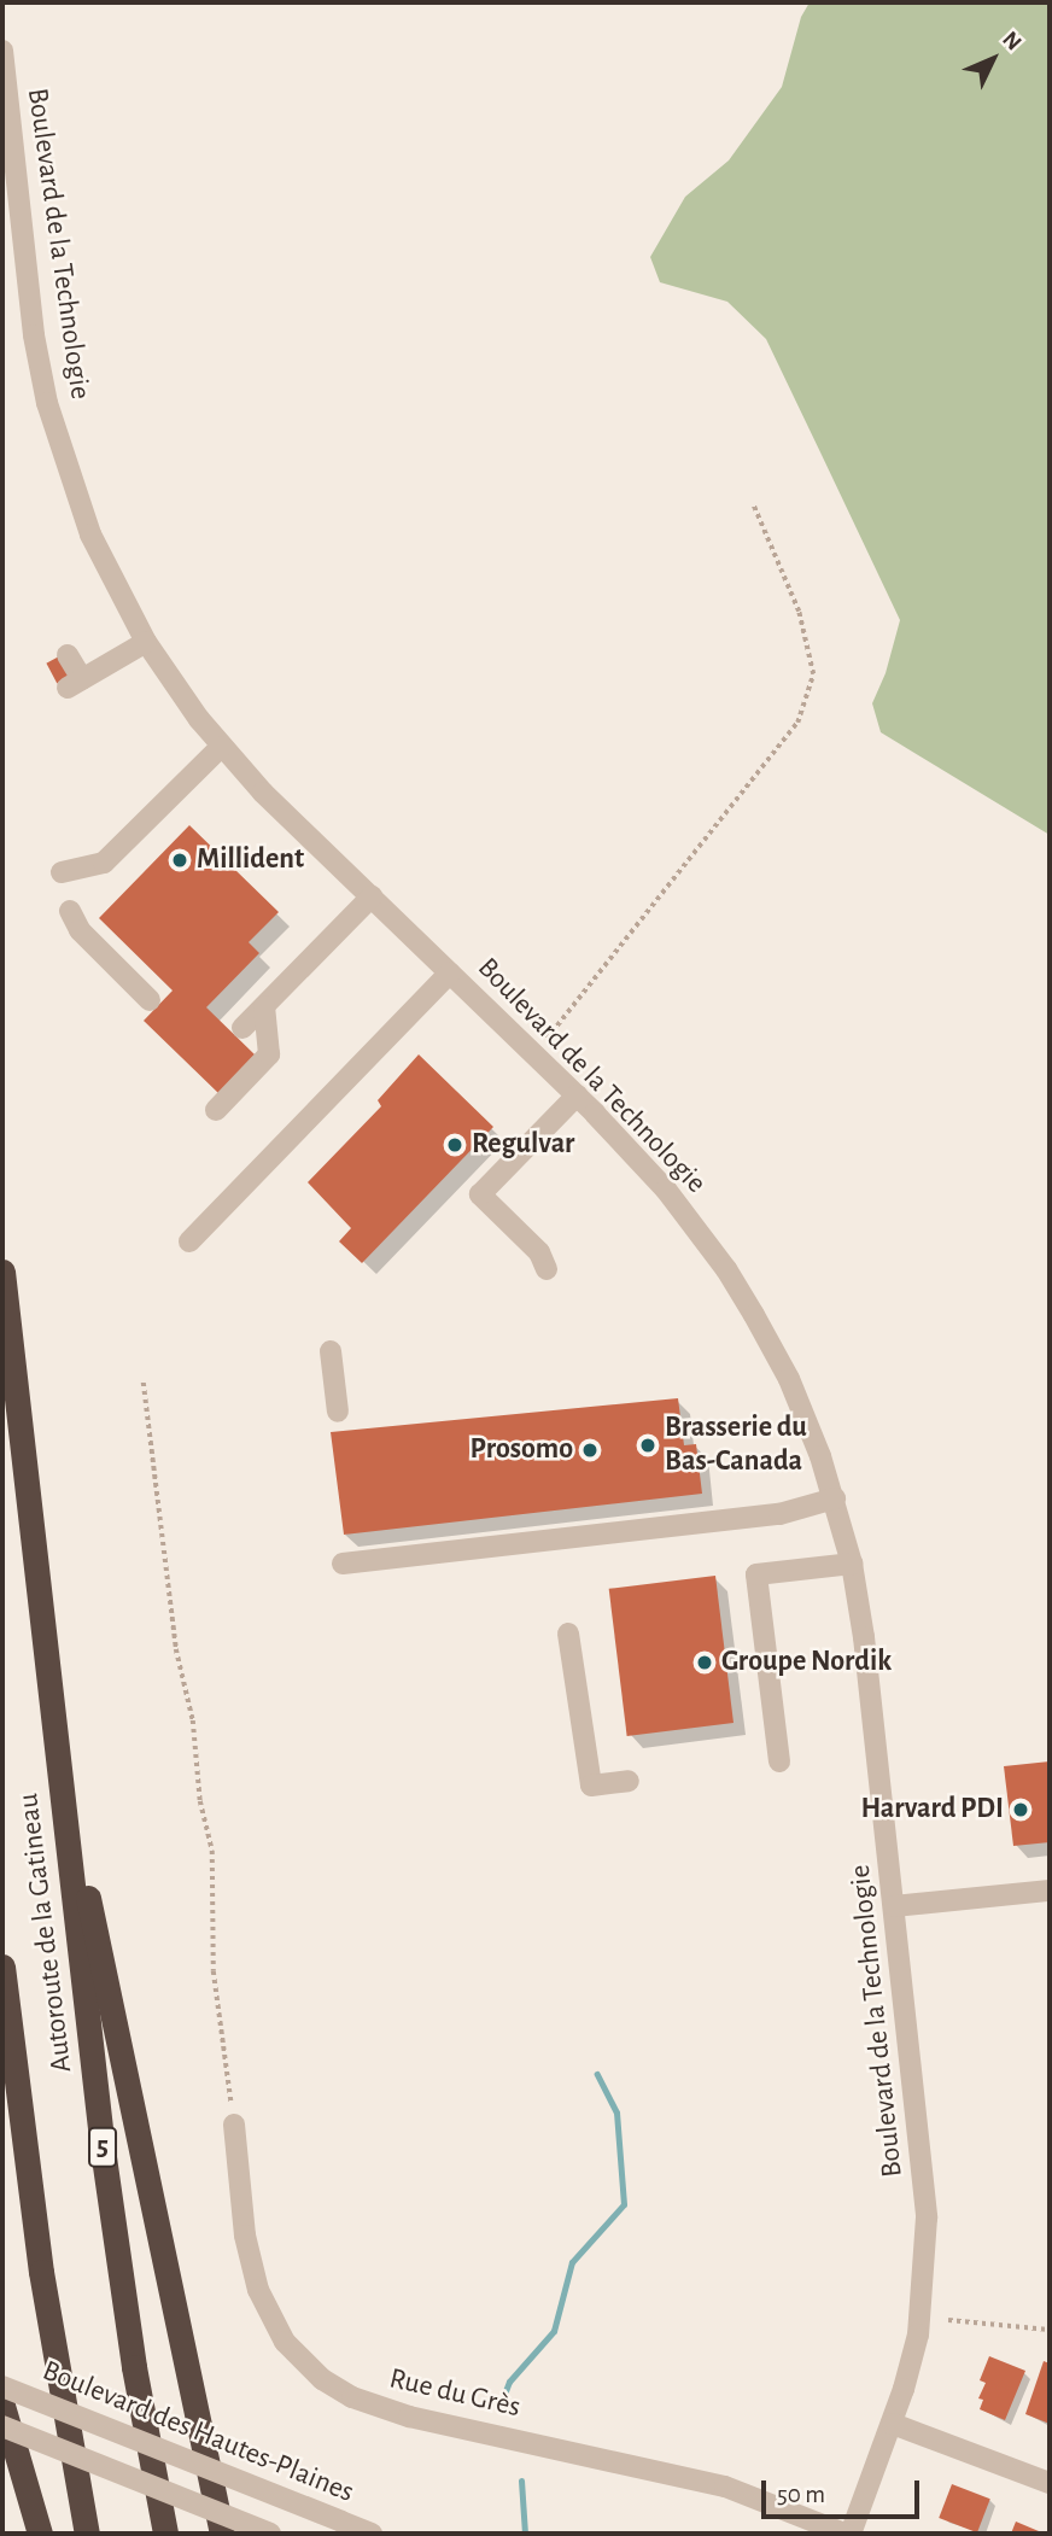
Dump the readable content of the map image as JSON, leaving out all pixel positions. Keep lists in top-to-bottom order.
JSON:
{
  "streets": {
    "highway": ["Autoroute de la Gatineau", "5"],
    "street": ["Boulevard de la Technologie", "Rue du Grès", "Boulevard des Hautes-Plaines"]
  },
  "places": [
    "Millident",
    "Regulvar",
    "Brasserie du Bas-Canada",
    "Prosomo",
    "Groupe Nordik",
    "Harvard PDI"
  ],
  "scale_bar": "50 m",
  "north": "top right"
}
